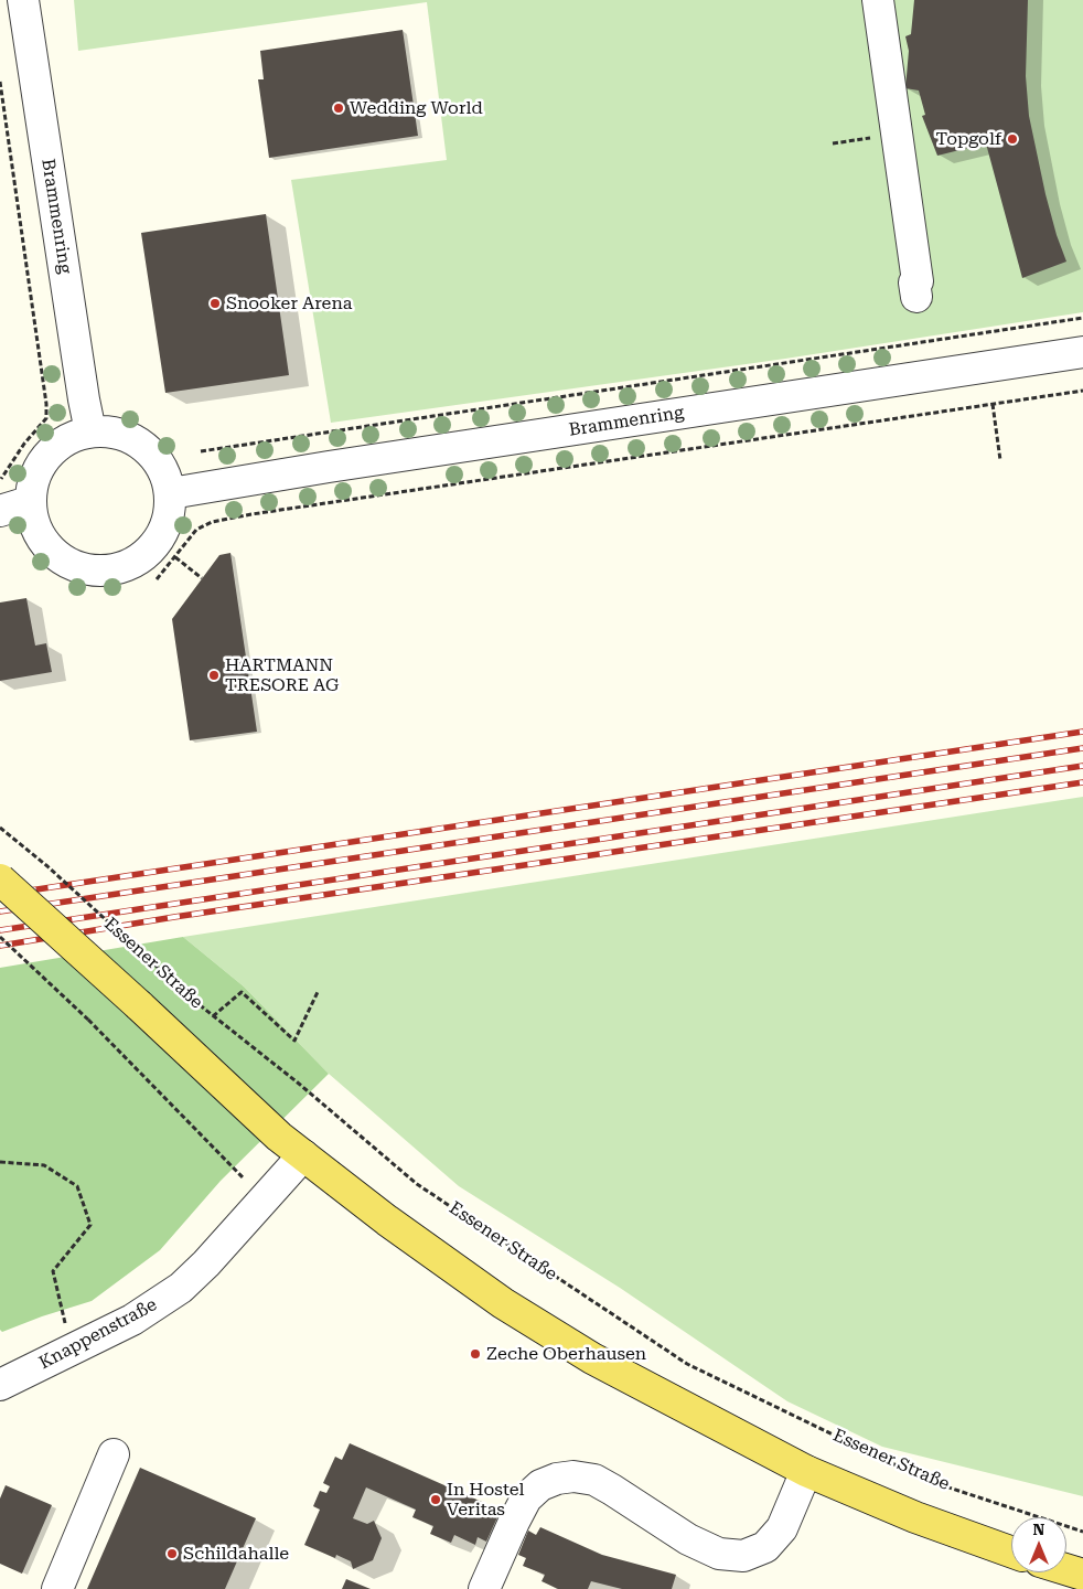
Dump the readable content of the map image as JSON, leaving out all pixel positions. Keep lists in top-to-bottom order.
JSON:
{
  "streets": {
    "street": ["Brammenring", "Knappenstraße"],
    "path": ["Essener Straße"]
  },
  "places": [
    "Wedding World",
    "Topgolf",
    "Snooker Arena",
    "HARTMANN TRESORE AG",
    "Zeche Oberhausen",
    "In Hostel Veritas",
    "Schildahalle"
  ],
  "north": "top"
}
